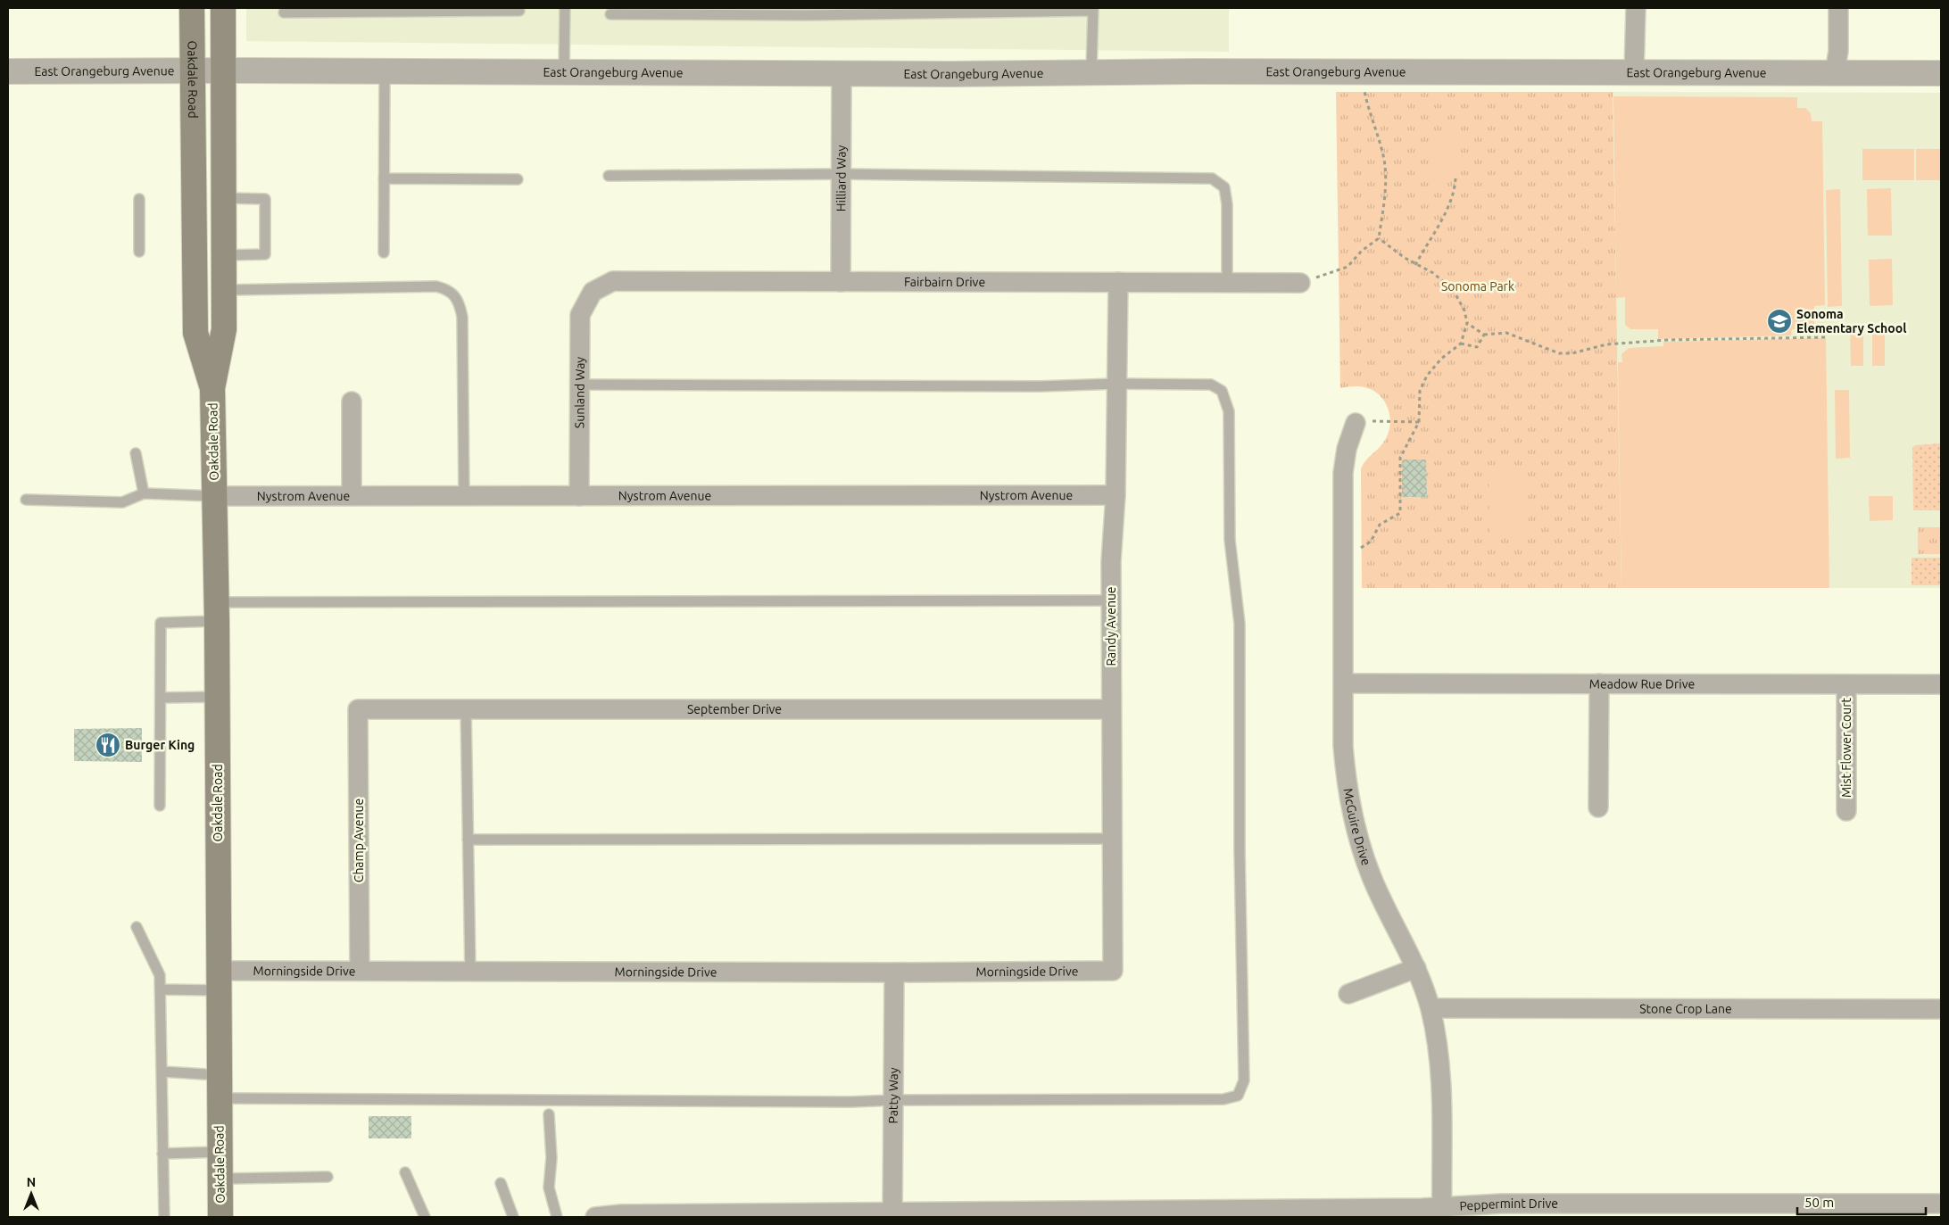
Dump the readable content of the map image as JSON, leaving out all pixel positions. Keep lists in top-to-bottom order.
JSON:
{
  "streets": {
    "main road": ["Oakdale Road"],
    "street": [
      "East Orangeburg Avenue",
      "Hilliard Way",
      "Fairbairn Drive",
      "Sunland Way",
      "Nystrom Avenue",
      "Randy Avenue",
      "Meadow Rue Drive",
      "September Drive",
      "Mist Flower Court",
      "McGuire Drive",
      "Champ Avenue",
      "Morningside Drive",
      "Stone Crop Lane",
      "Patty Way",
      "Peppermint Drive"
    ]
  },
  "crossings": [
    ["East Orangeburg Avenue", "Oakdale Road"],
    ["East Orangeburg Avenue", "Hilliard Way"],
    ["Oakdale Road", "Nystrom Avenue"],
    ["Oakdale Road", "Morningside Drive"],
    ["Hilliard Way", "Fairbairn Drive"],
    ["Fairbairn Drive", "Sunland Way"],
    ["Fairbairn Drive", "Randy Avenue"],
    ["Sunland Way", "Nystrom Avenue"],
    ["Nystrom Avenue", "Randy Avenue"],
    ["Randy Avenue", "September Drive"],
    ["Randy Avenue", "Morningside Drive"],
    ["Meadow Rue Drive", "Mist Flower Court"],
    ["Meadow Rue Drive", "McGuire Drive"],
    ["September Drive", "Champ Avenue"],
    ["McGuire Drive", "Stone Crop Lane"],
    ["McGuire Drive", "Peppermint Drive"],
    ["Champ Avenue", "Morningside Drive"],
    ["Morningside Drive", "Patty Way"],
    ["Patty Way", "Peppermint Drive"]
  ],
  "parks": ["Sonoma Park"],
  "places": {
    "school or university": ["Sonoma Elementary School"],
    "restaurant": ["Burger King"]
  },
  "scale_bar": "50 m",
  "north": "top"
}
